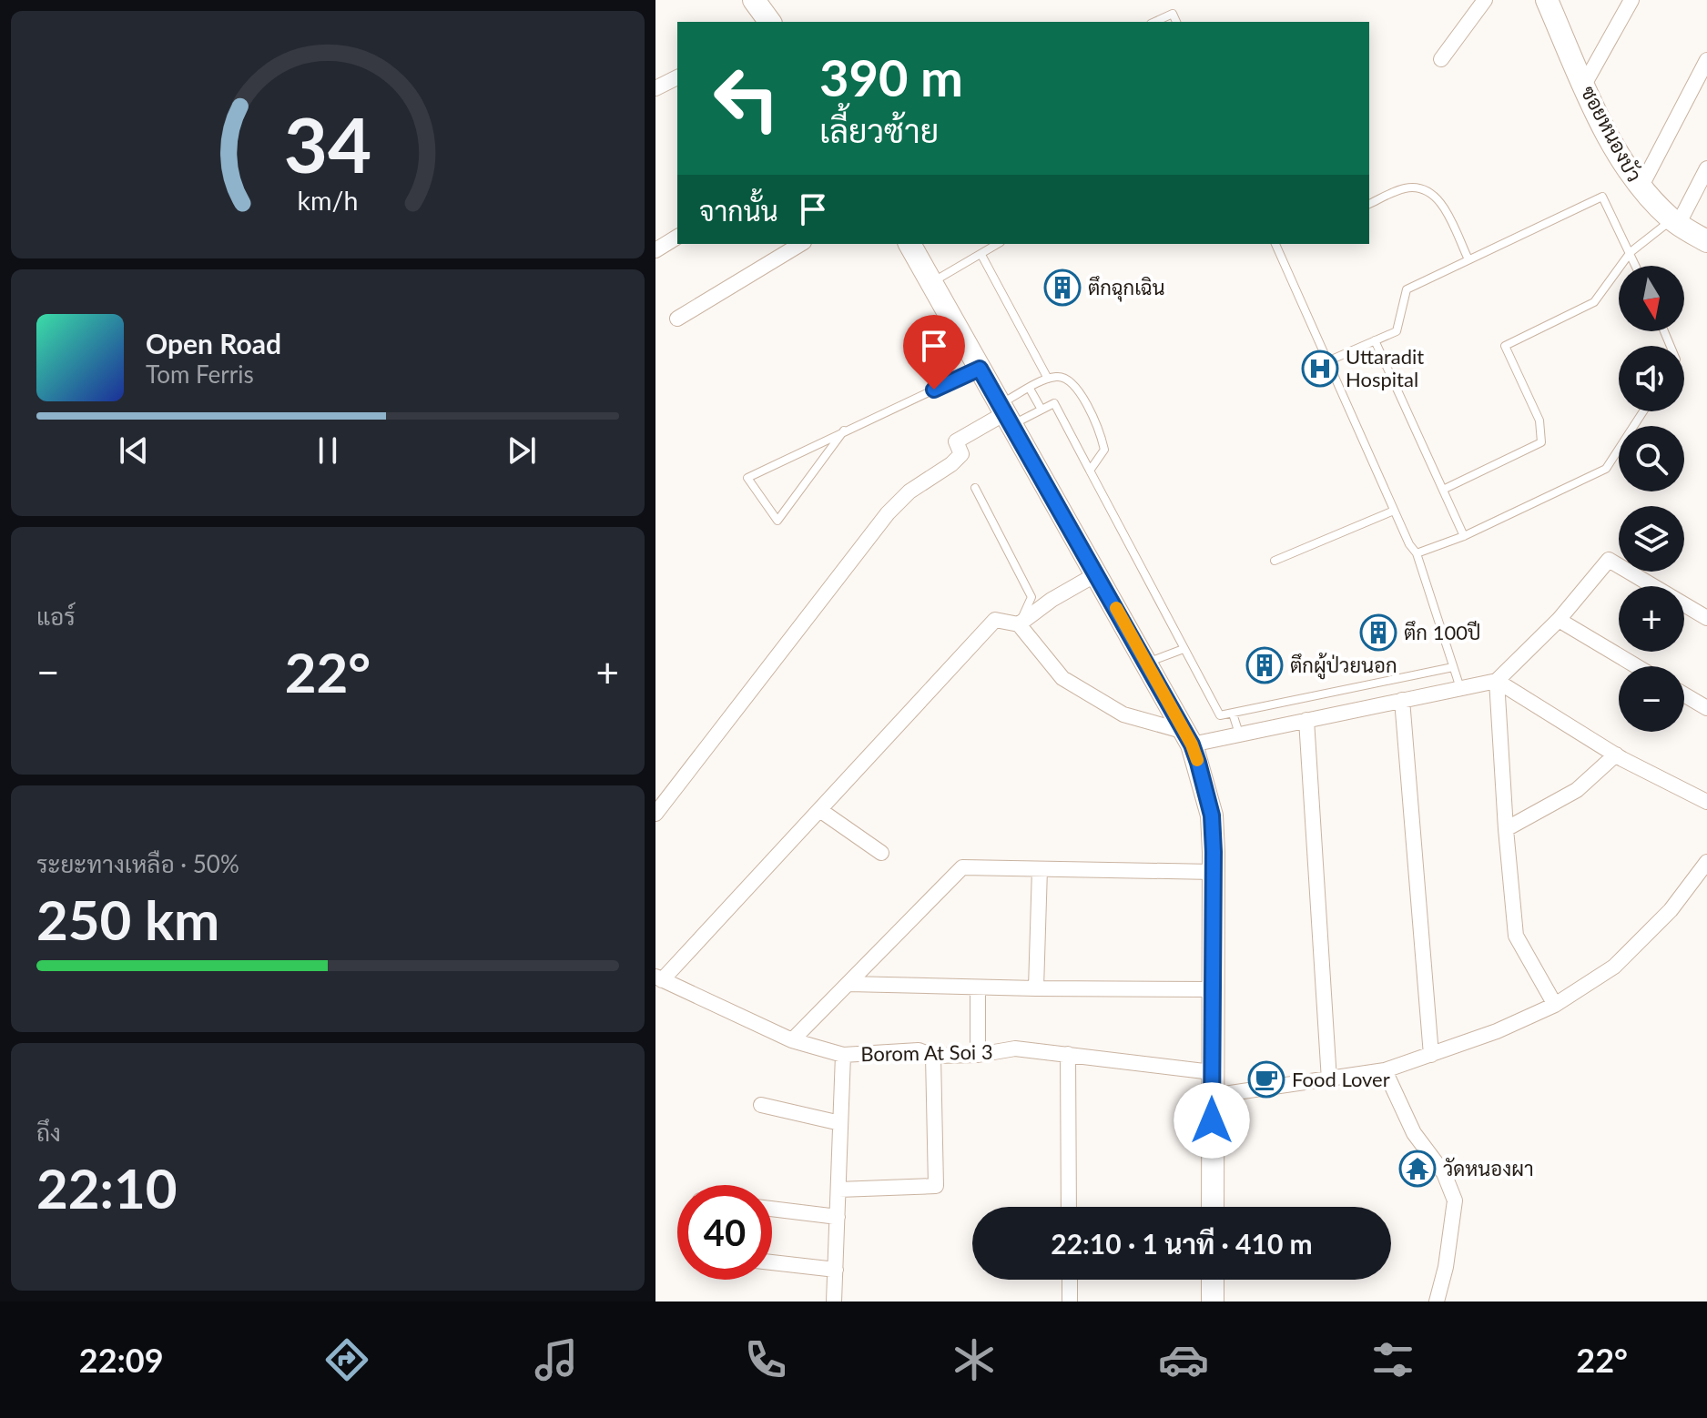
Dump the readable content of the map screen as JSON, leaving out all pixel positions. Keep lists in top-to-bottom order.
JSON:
{
  "streets": {
    "street": ["ซอยหนองบัว", "Borom At Soi 3"]
  },
  "places": {
    "building": ["ตึกฉุกเฉิน", "ตึก 100ปี", "ตึกผู้ป่วยนอก"],
    "hospital": ["Uttaradit Hospital"],
    "cafe": ["Food Lover"],
    "temple": ["วัดหนองผา"]
  },
  "north": "bottom",
  "page": {
    "turn": ["390 m", "เลี้ยวซ้าย"],
    "then": "จากนั้น",
    "map_buttons": ["+", "−"],
    "song": ["Open Road", "Tom Ferris"],
    "tile": [
      "แอร์",
      ["ระยะทางเหลือ · 50%", "250 km"],
      ["ถึง", "22:10"]
    ],
    "heat": ["−", "22°", "+"],
    "limit": "40",
    "trip": "22:10 · 1 นาที · 410 m",
    "tabs": ["22:09", "22°"],
    "gauge": ["34", "km/h"]
  }
}
